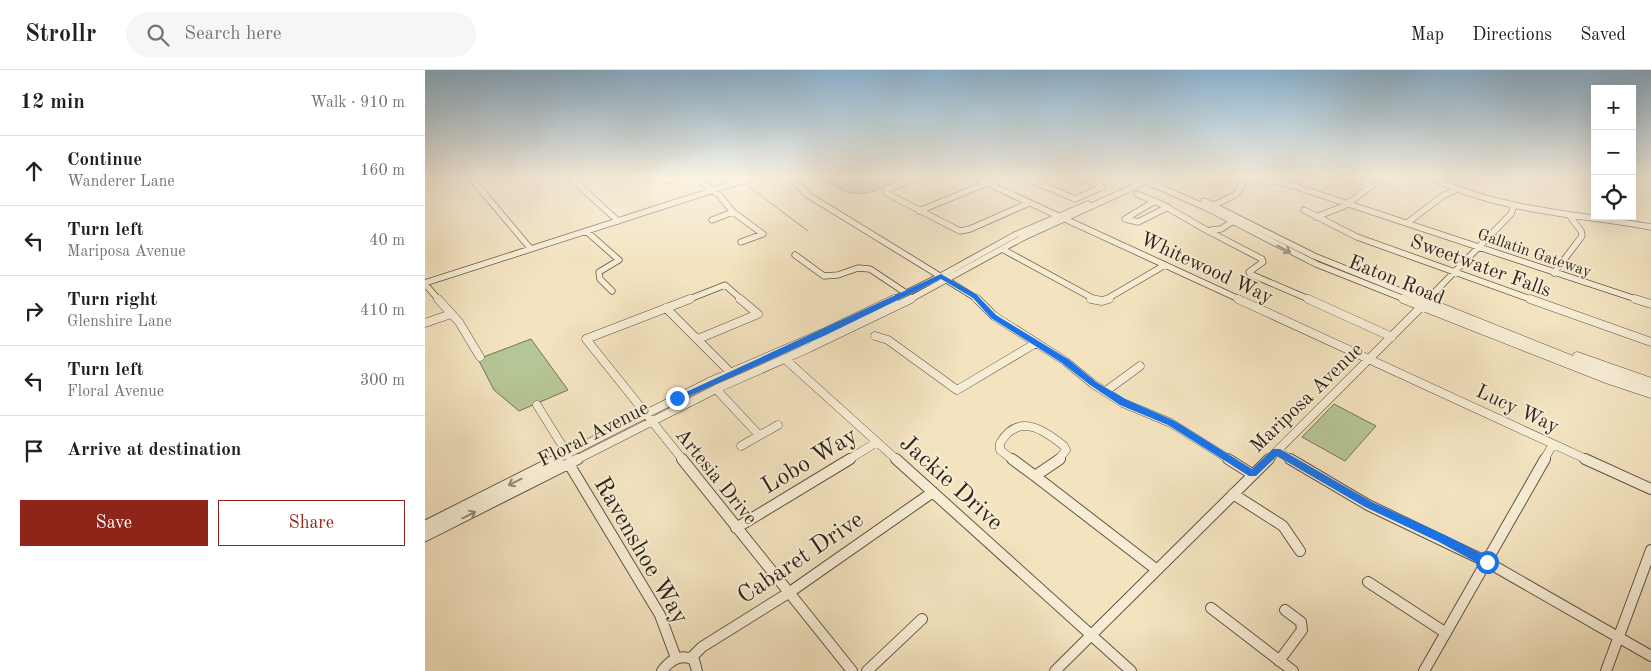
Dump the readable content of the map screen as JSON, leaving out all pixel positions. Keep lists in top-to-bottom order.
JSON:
{
  "streets": {
    "street": [
      "Gallatin Gateway",
      "Sweetwater Falls",
      "Whitewood Way",
      "Eaton Road",
      "Mariposa Avenue",
      "Lucy Way",
      "Floral Avenue",
      "Lobo Way",
      "Artesia Drive",
      "Jackie Drive",
      "Ravenshoe Way",
      "Cabaret Drive"
    ]
  },
  "crossings": [
    ["Gallatin Gateway", "Mariposa Avenue"],
    ["Sweetwater Falls", "Mariposa Avenue"],
    ["Whitewood Way", "Mariposa Avenue"],
    ["Whitewood Way", "Lucy Way"],
    ["Whitewood Way", "Floral Avenue"],
    ["Eaton Road", "Mariposa Avenue"],
    ["Mariposa Avenue", "Lucy Way"],
    ["Mariposa Avenue", "Jackie Drive"],
    ["Floral Avenue", "Artesia Drive"],
    ["Floral Avenue", "Jackie Drive"],
    ["Floral Avenue", "Ravenshoe Way"],
    ["Lobo Way", "Artesia Drive"],
    ["Lobo Way", "Jackie Drive"],
    ["Artesia Drive", "Cabaret Drive"],
    ["Jackie Drive", "Cabaret Drive"]
  ],
  "page": {
    "header": "Strollr",
    "search": "Search here",
    "nav": ["Map", "Directions", "Saved"],
    "heading": ["12 min", "Walk · 910 m"],
    "map_buttons": ["+", "−"],
    "list": [
      ["Continue", "Wanderer Lane", "160 m"],
      ["Turn left", "Mariposa Avenue", "40 m"],
      ["Turn right", "Glenshire Lane", "410 m"],
      ["Turn left", "Floral Avenue", "300 m"],
      "Arrive at destination"
    ],
    "buttons": ["Save", "Share"]
  }
}
